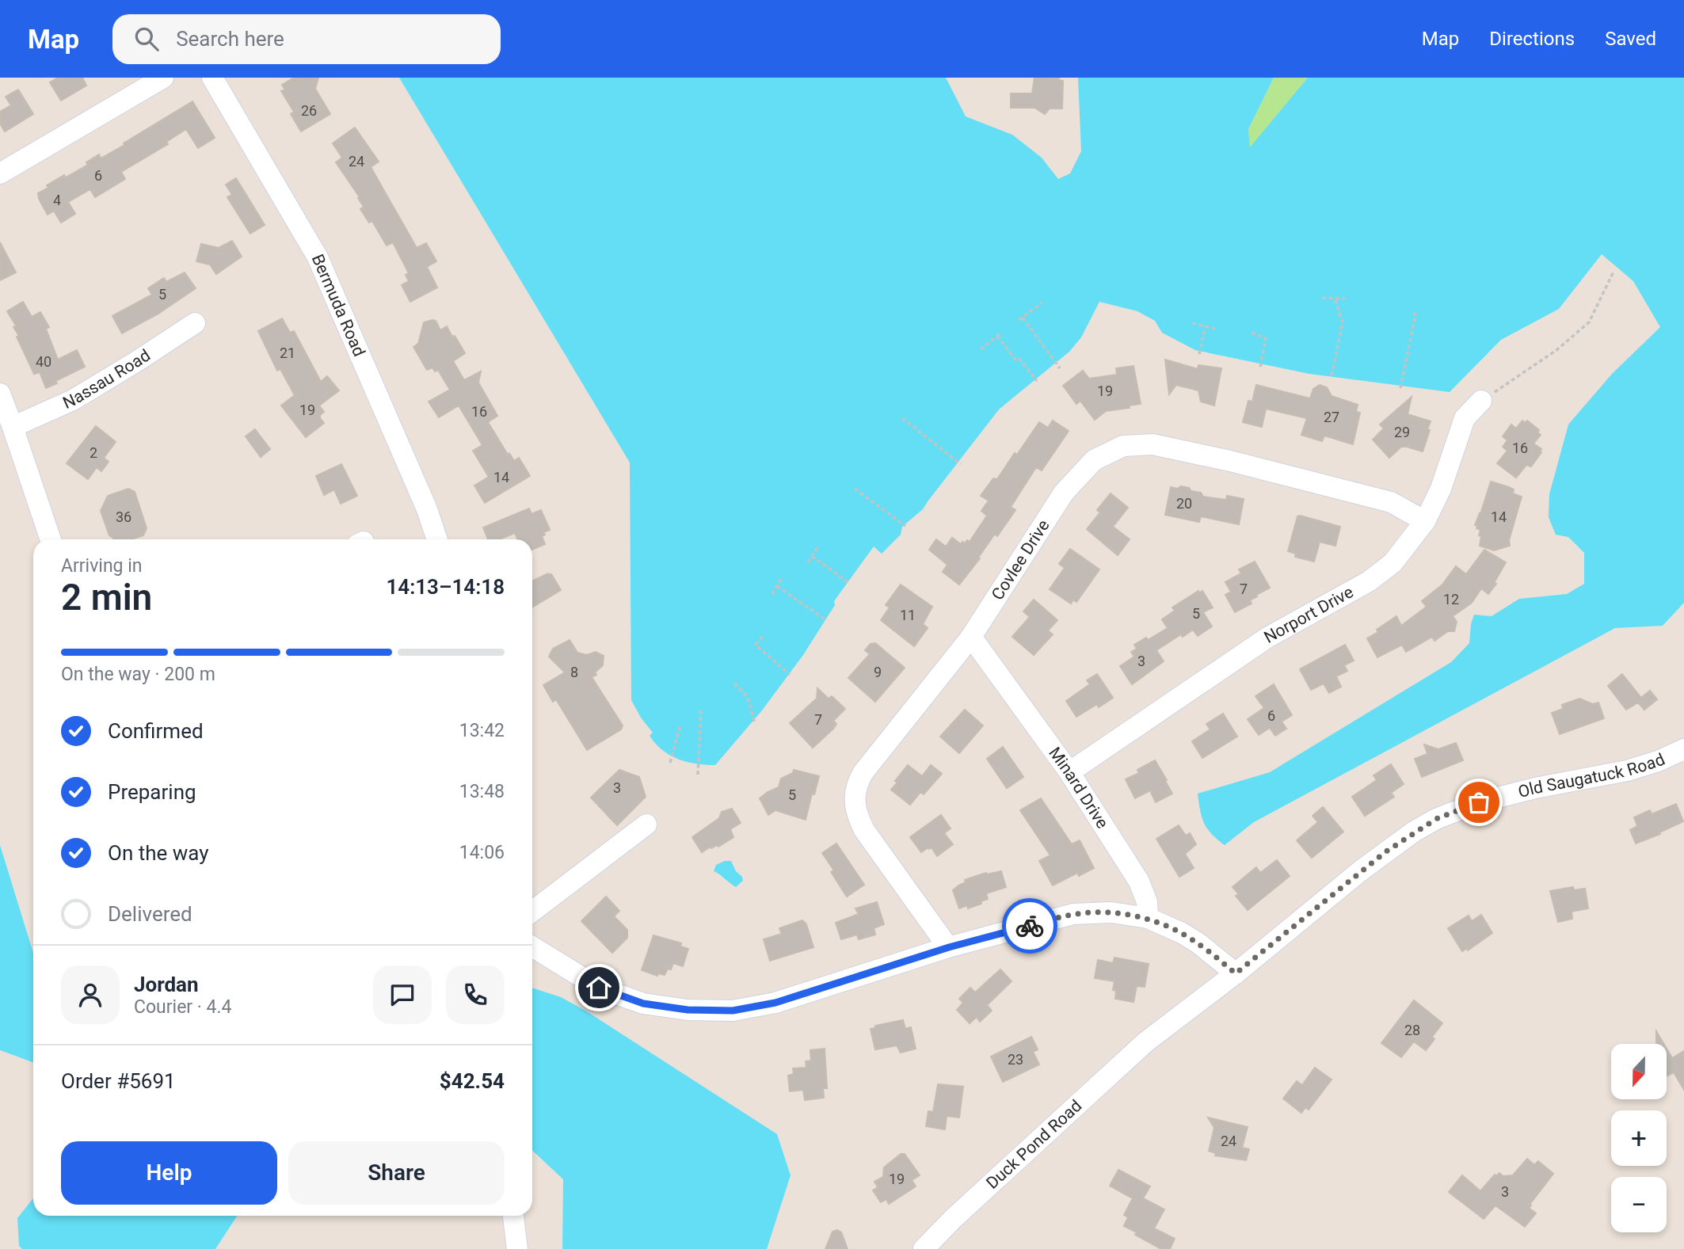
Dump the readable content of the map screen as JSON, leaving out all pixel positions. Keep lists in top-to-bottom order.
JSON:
{
  "streets": {
    "street": [
      "Bermuda Road",
      "Nassau Road",
      "Covlee Drive",
      "Norport Drive",
      "Old Saugatuck Road",
      "Minard Drive",
      "Duck Pond Road"
    ]
  },
  "crossings": [
    ["Covlee Drive", "Norport Drive"],
    ["Covlee Drive", "Minard Drive"],
    ["Norport Drive", "Minard Drive"],
    ["Old Saugatuck Road", "Duck Pond Road"]
  ],
  "house_numbers": [
    "26",
    "24",
    "6",
    "4",
    "5",
    "21",
    "40",
    "19",
    "19",
    "16",
    "27",
    "29",
    "16",
    "2",
    "14",
    "20",
    "36",
    "14",
    "7",
    "12",
    "5",
    "11",
    "3",
    "8",
    "9",
    "6",
    "7",
    "3",
    "5",
    "28",
    "23",
    "24",
    "19",
    "3"
  ],
  "north": "bottom",
  "page": {
    "header": "Map",
    "search": "Search here",
    "nav": ["Map", "Directions", "Saved"],
    "heading": ["2 min", "Arriving in", "14:13–14:18"],
    "panel": [
      "Jordan",
      "Courier · 4.4",
      "Order #5691",
      "$42.54"
    ],
    "bar": "On the way · 200 m",
    "list": [
      ["Confirmed", "13:42"],
      ["Preparing", "13:48"],
      ["On the way", "14:06"],
      "Delivered"
    ],
    "map_buttons": ["+", "−"],
    "buttons": ["Help", "Share"]
  }
}
